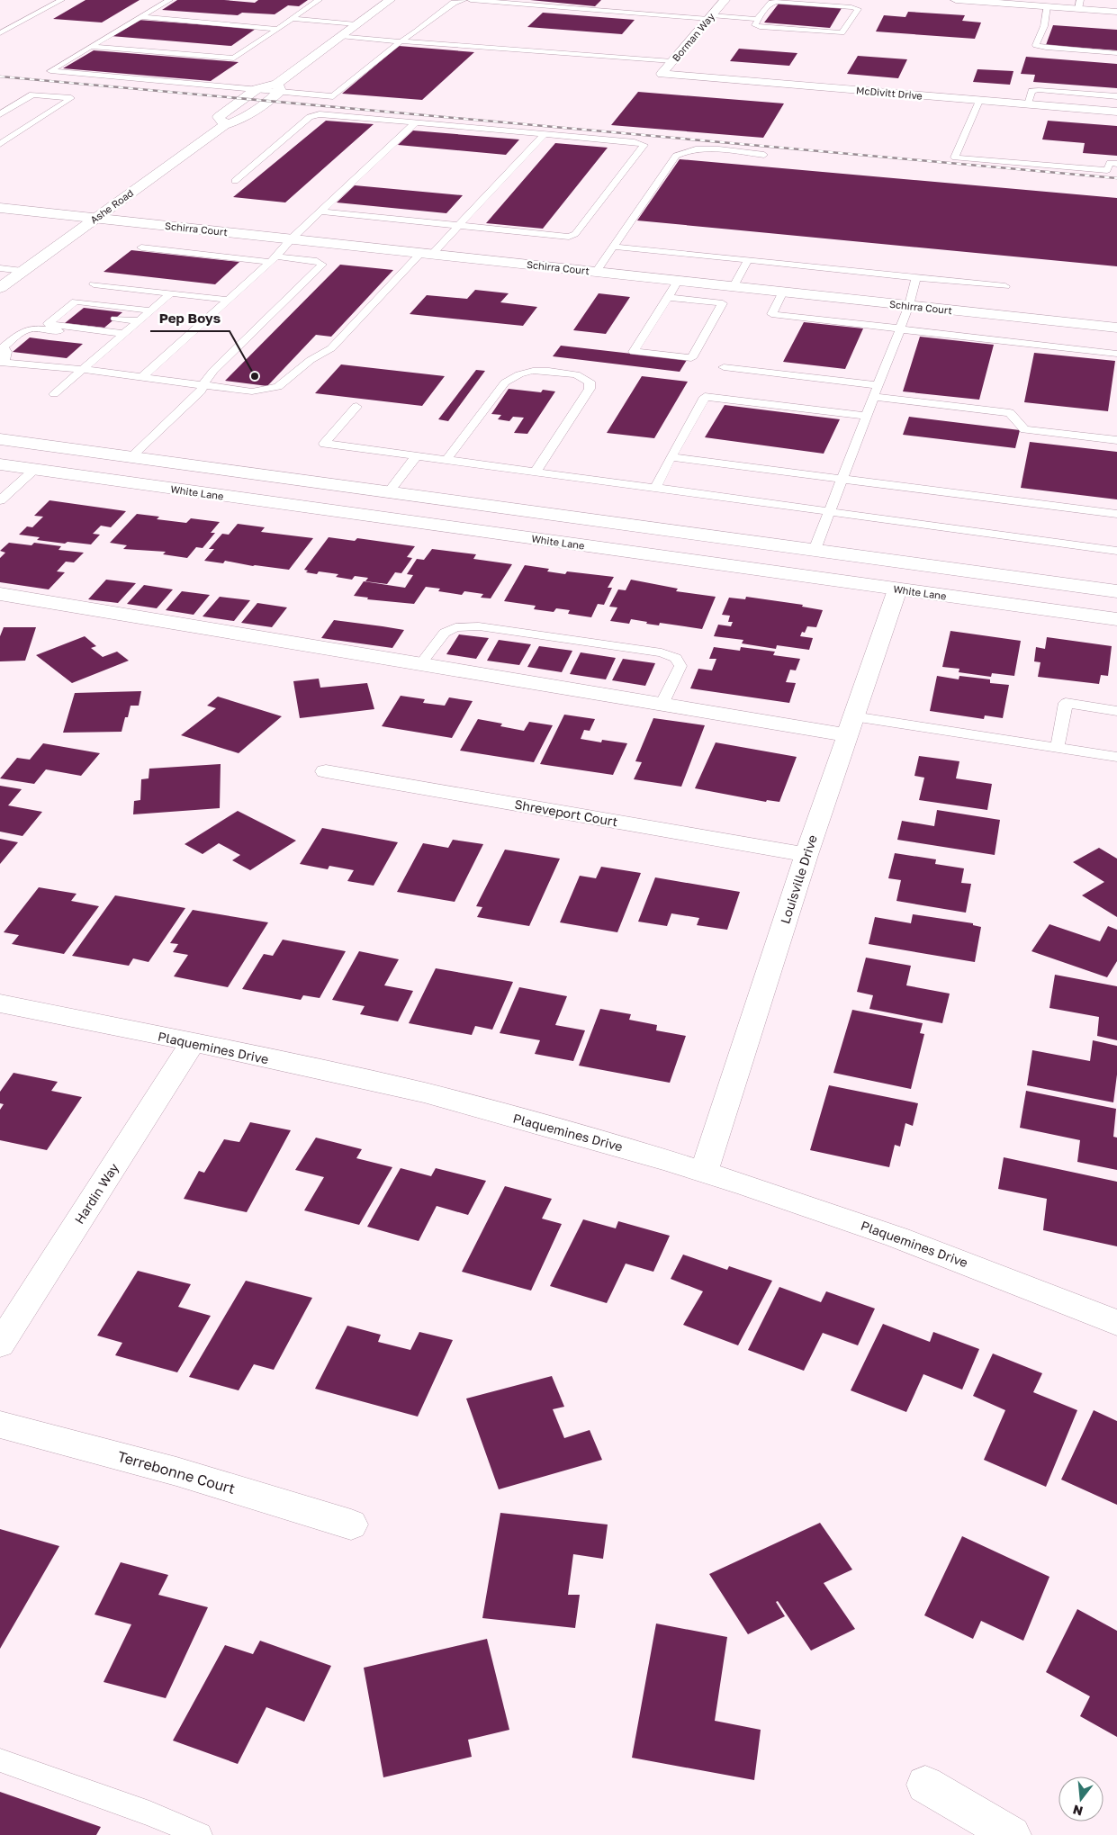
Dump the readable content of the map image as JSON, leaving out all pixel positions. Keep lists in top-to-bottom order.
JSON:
{
  "streets": {
    "street": [
      "Borman Way",
      "McDivitt Drive",
      "Ashe Road",
      "Schirra Court",
      "White Lane",
      "Shreveport Court",
      "Louisville Drive",
      "Plaquemines Drive",
      "Hardin Way",
      "Terrebonne Court"
    ]
  },
  "crossings": [
    ["Borman Way", "McDivitt Drive"],
    ["Ashe Road", "Schirra Court"],
    ["White Lane", "Louisville Drive"],
    ["Shreveport Court", "Louisville Drive"],
    ["Louisville Drive", "Plaquemines Drive"],
    ["Plaquemines Drive", "Hardin Way"]
  ],
  "places": ["Pep Boys"],
  "north": "bottom"
}
